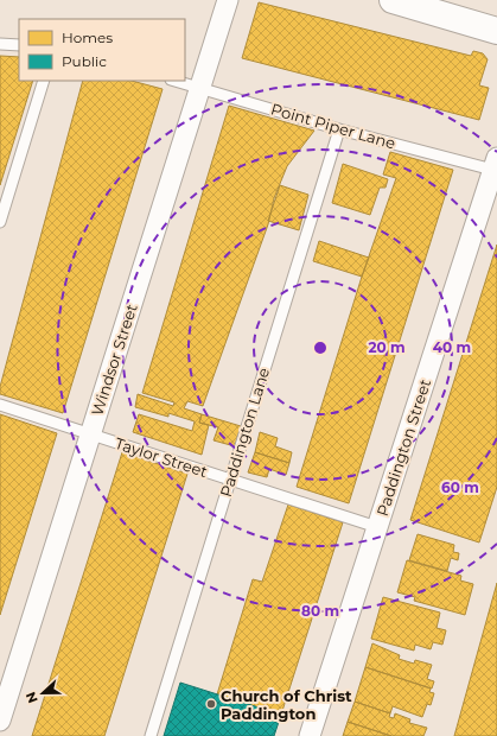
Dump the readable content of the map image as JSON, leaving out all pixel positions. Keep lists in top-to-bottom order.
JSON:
{
  "streets": {
    "street": ["Windsor Street", "Paddington Street"],
    "lane": ["Point Piper Lane", "Paddington Lane", "Taylor Street"]
  },
  "crossings": [
    ["Point Piper Lane", "Windsor Street"],
    ["Point Piper Lane", "Paddington Lane"],
    ["Point Piper Lane", "Paddington Street"],
    ["Windsor Street", "Taylor Street"],
    ["Paddington Lane", "Taylor Street"],
    ["Paddington Street", "Taylor Street"]
  ],
  "places": ["Church of Christ Paddington"],
  "legend": ["Homes", "Public"],
  "north": "left",
  "rings": [
    "20 m",
    "40 m",
    "60 m",
    "80 m"
  ]
}
